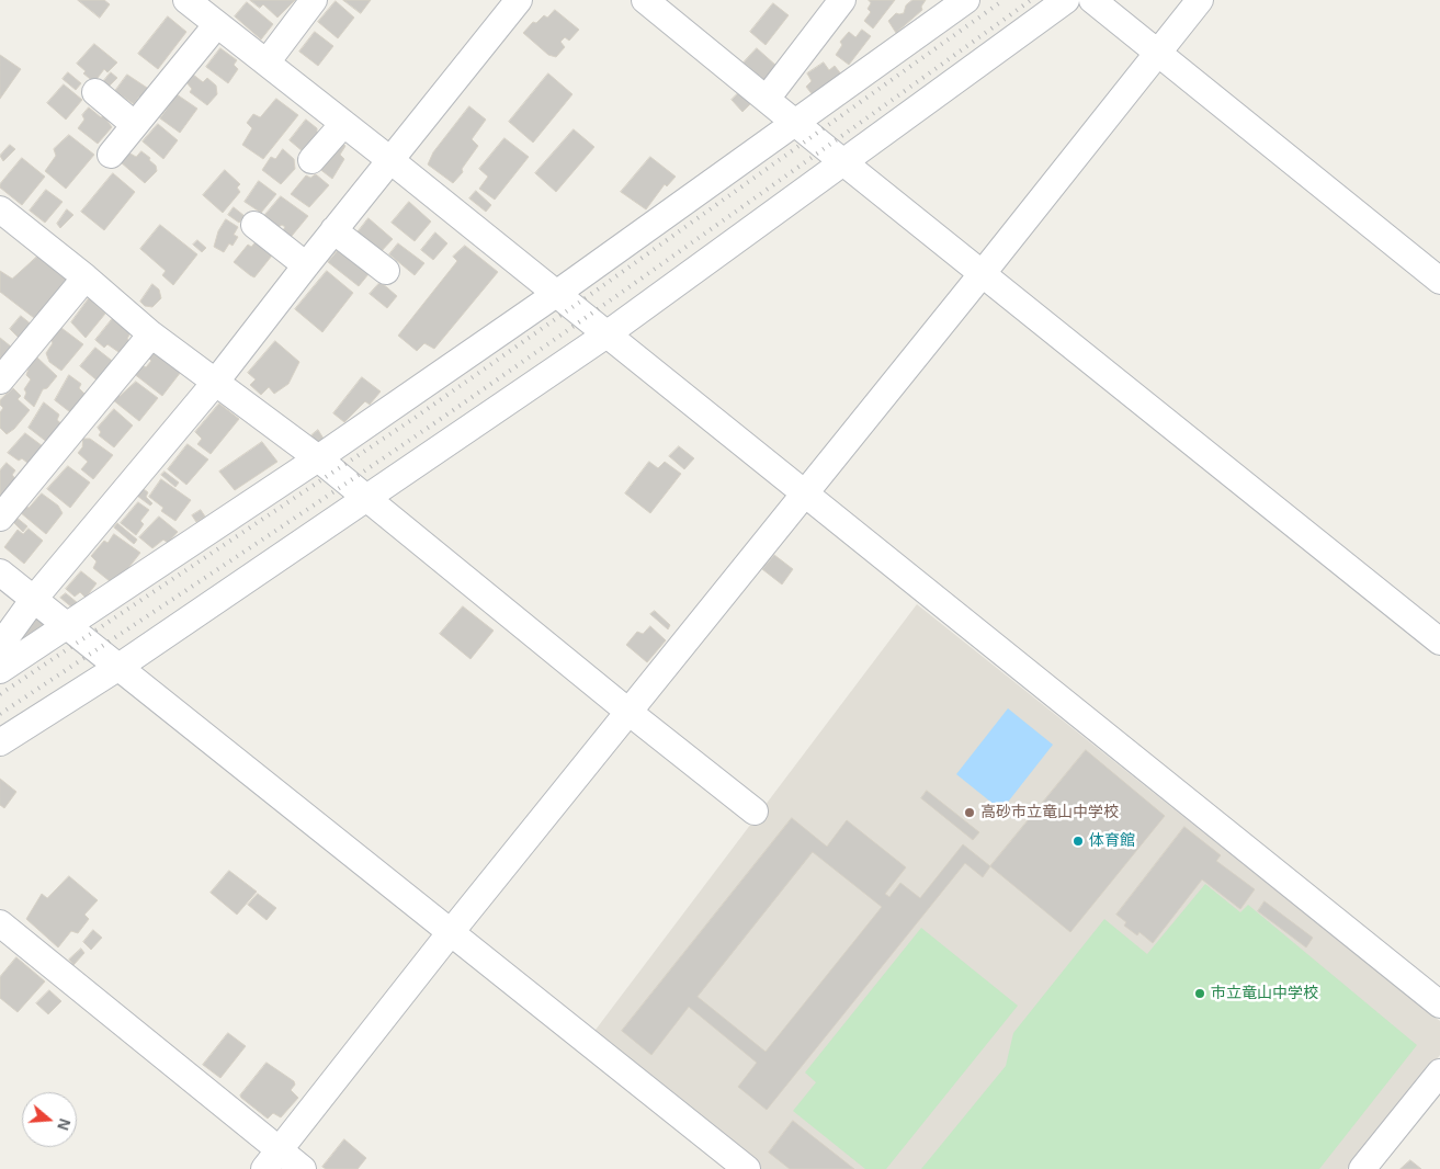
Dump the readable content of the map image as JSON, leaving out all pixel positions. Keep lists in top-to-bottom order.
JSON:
{
  "places": ["高砂市立竜山中学校", "体育館", "市立竜山中学校"],
  "north": "right"
}
